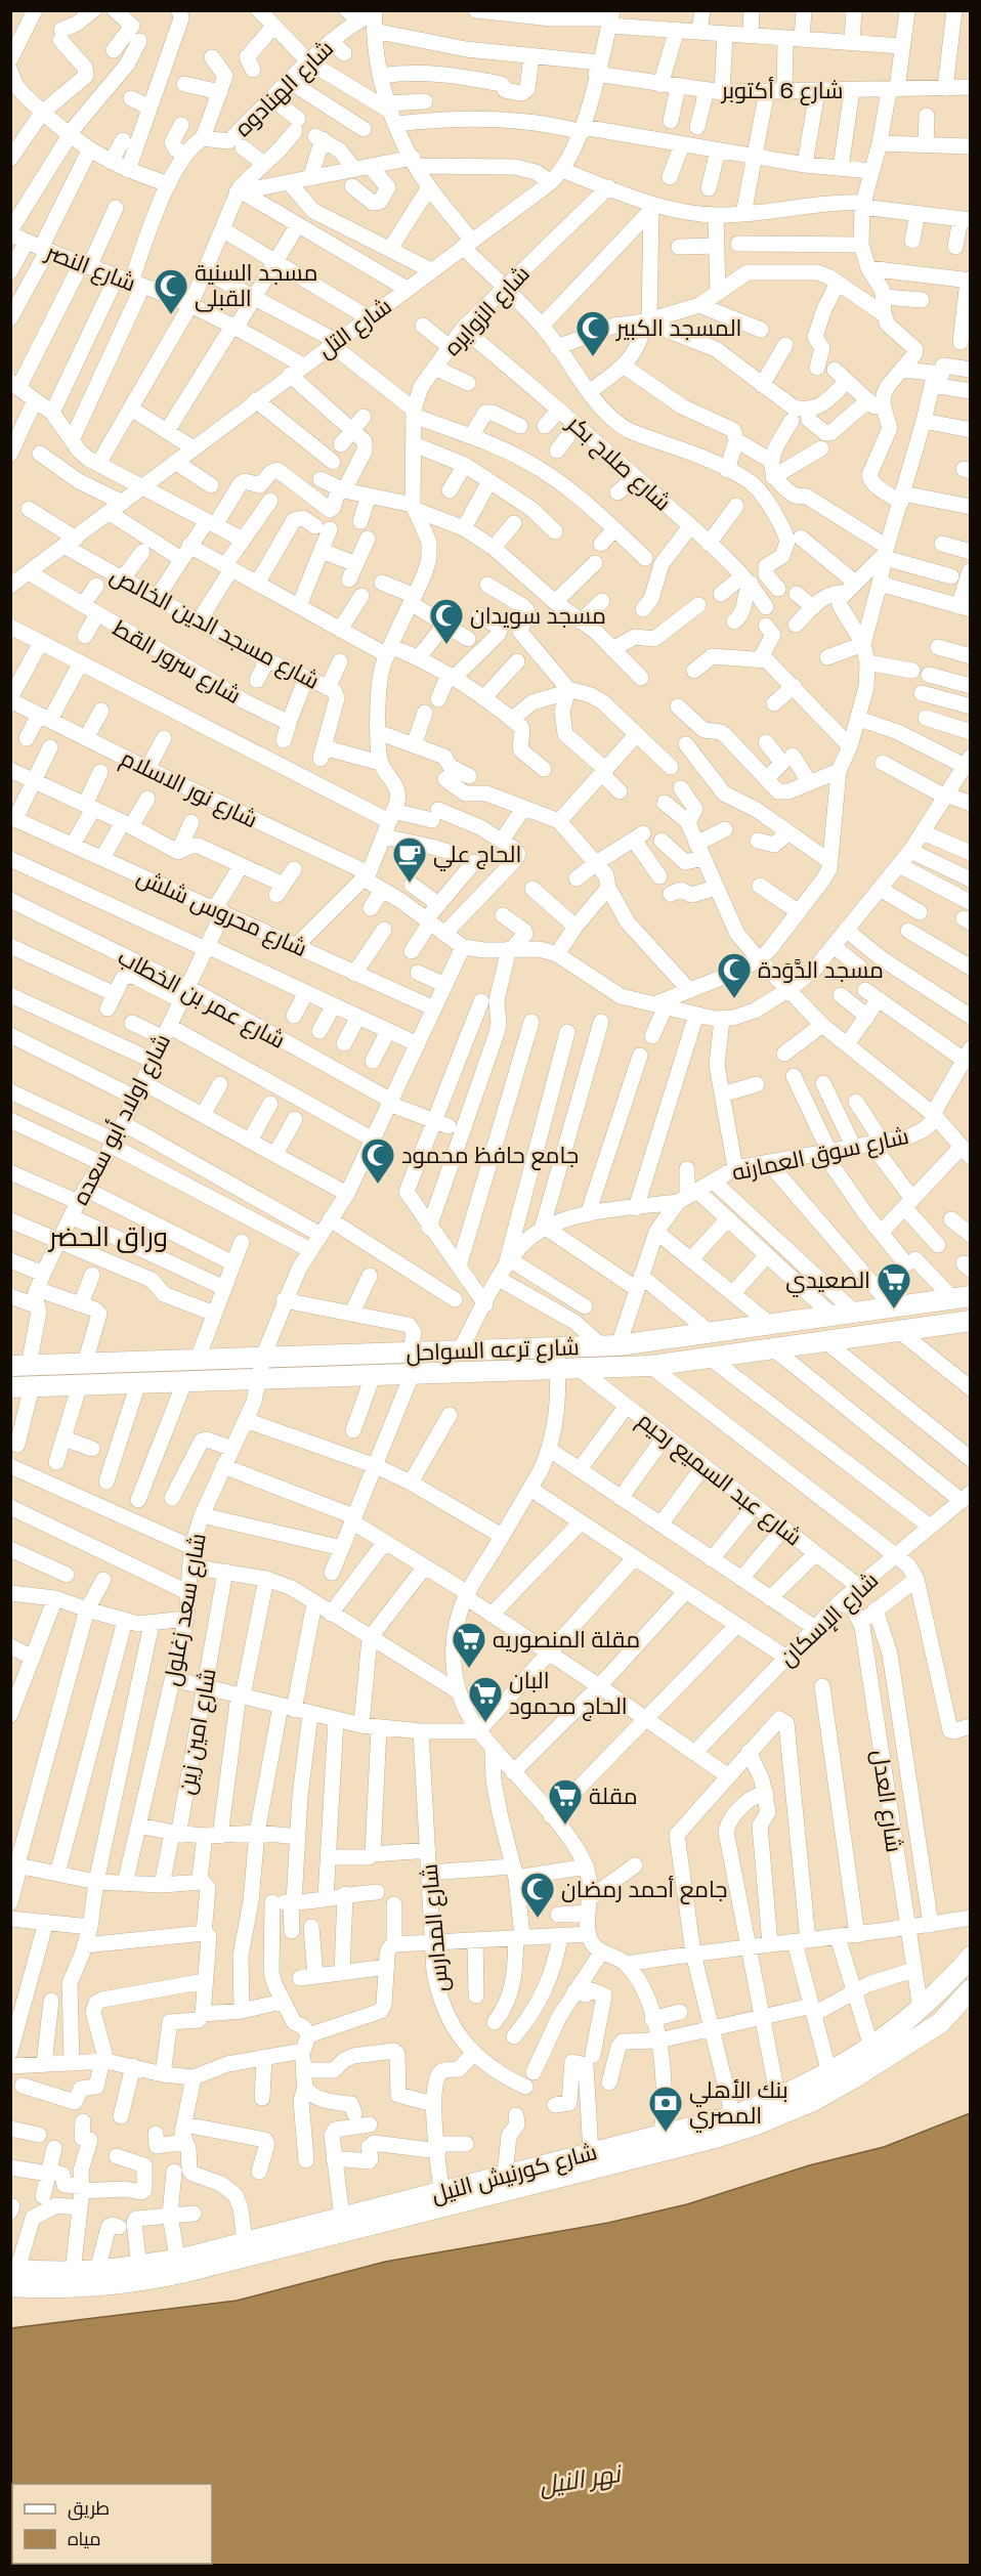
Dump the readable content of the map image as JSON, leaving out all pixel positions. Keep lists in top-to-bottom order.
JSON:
{
  "streets": {
    "main road": ["شارع ترعه السواحل", "شارع كورنيش النيل"],
    "street": [
      "شارع الهنادوه",
      "شارع 6 أكتوبر",
      "شارع النصر",
      "شارع الزوايره",
      "شارع التل",
      "شارع صلاح بكر",
      "شارع مسجد الدين الخالص",
      "شارع سرور القط",
      "شارع نور الاسلام",
      "شارع محروس شلش",
      "شارع عمر بن الخطاب",
      "شارع اولاد أبو سعده",
      "شارع سوق العمارنه",
      "شارع عبد السميع رحيم",
      "شارع سعد زغلول",
      "شارع الإسكان",
      "شارع امين زين",
      "شارع العدل",
      "شارع المدارس"
    ]
  },
  "crossings": [
    ["شارع الهنادوه", "شارع النصر"],
    ["شارع 6 أكتوبر", "شارع التل"],
    ["شارع النصر", "شارع التل"],
    ["شارع الزوايره", "شارع صلاح بكر"],
    ["شارع الزوايره", "شارع مسجد الدين الخالص"],
    ["شارع التل", "شارع مسجد الدين الخالص"],
    ["شارع التل", "شارع سرور القط"],
    ["شارع نور الاسلام", "شارع سعد زغلول"],
    ["شارع محروس شلش", "شارع اولاد أبو سعده"],
    ["شارع محروس شلش", "شارع سعد زغلول"],
    ["شارع عمر بن الخطاب", "شارع اولاد أبو سعده"],
    ["شارع عمر بن الخطاب", "شارع سعد زغلول"],
    ["شارع اولاد أبو سعده", "شارع ترعه السواحل"],
    ["شارع سوق العمارنه", "شارع ترعه السواحل"],
    ["شارع ترعه السواحل", "شارع عبد السميع رحيم"],
    ["شارع ترعه السواحل", "شارع سعد زغلول"],
    ["شارع عبد السميع رحيم", "شارع الإسكان"],
    ["شارع العدل", "شارع كورنيش النيل"]
  ],
  "districts": ["وراق الحضر"],
  "water": ["نهر النيل"],
  "places": {
    "mosque": [
      "مسجد السنية القبلى",
      "المسجد الكبير",
      "مسجد سويدان",
      "مسجد الدَّوَدة",
      "جامع حافظ محمود",
      "جامع أحمد رمضان"
    ],
    "cafe": ["الحاج علي"],
    "supermarket": [
      "الصعيدي",
      "مقلة المنصوريه",
      "البان الحاج محمود",
      "مقلة"
    ],
    "bank": ["بنك الأهلي المصري"]
  },
  "legend": ["طريق", "مياه"]
}
